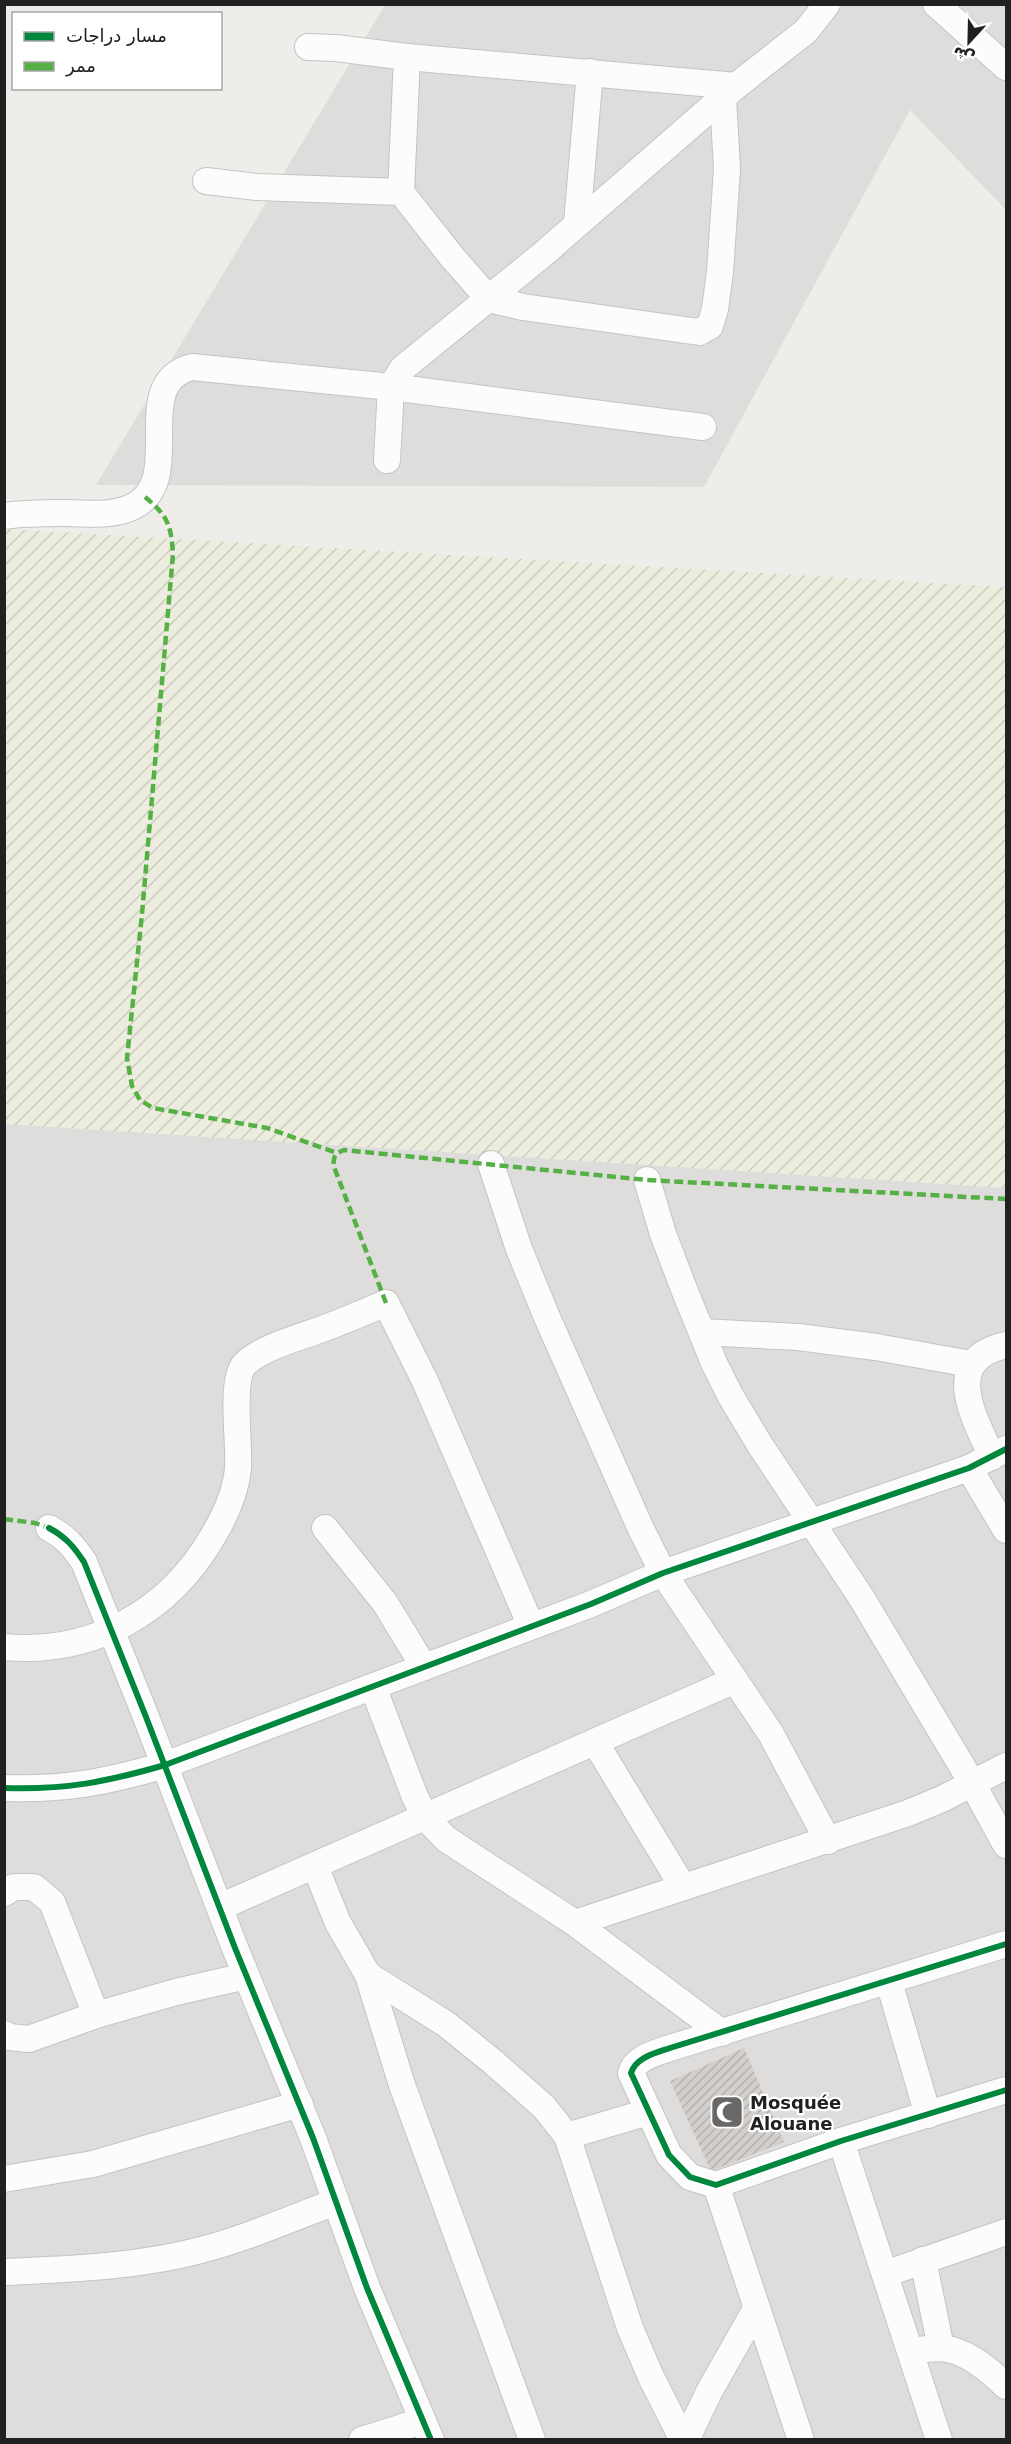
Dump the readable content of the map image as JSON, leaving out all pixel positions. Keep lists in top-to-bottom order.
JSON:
{
  "places": {
    "mosque": ["Mosquée Alouane"]
  },
  "legend": ["مسار دراجات", "ممر"],
  "north": "bottom"
}
